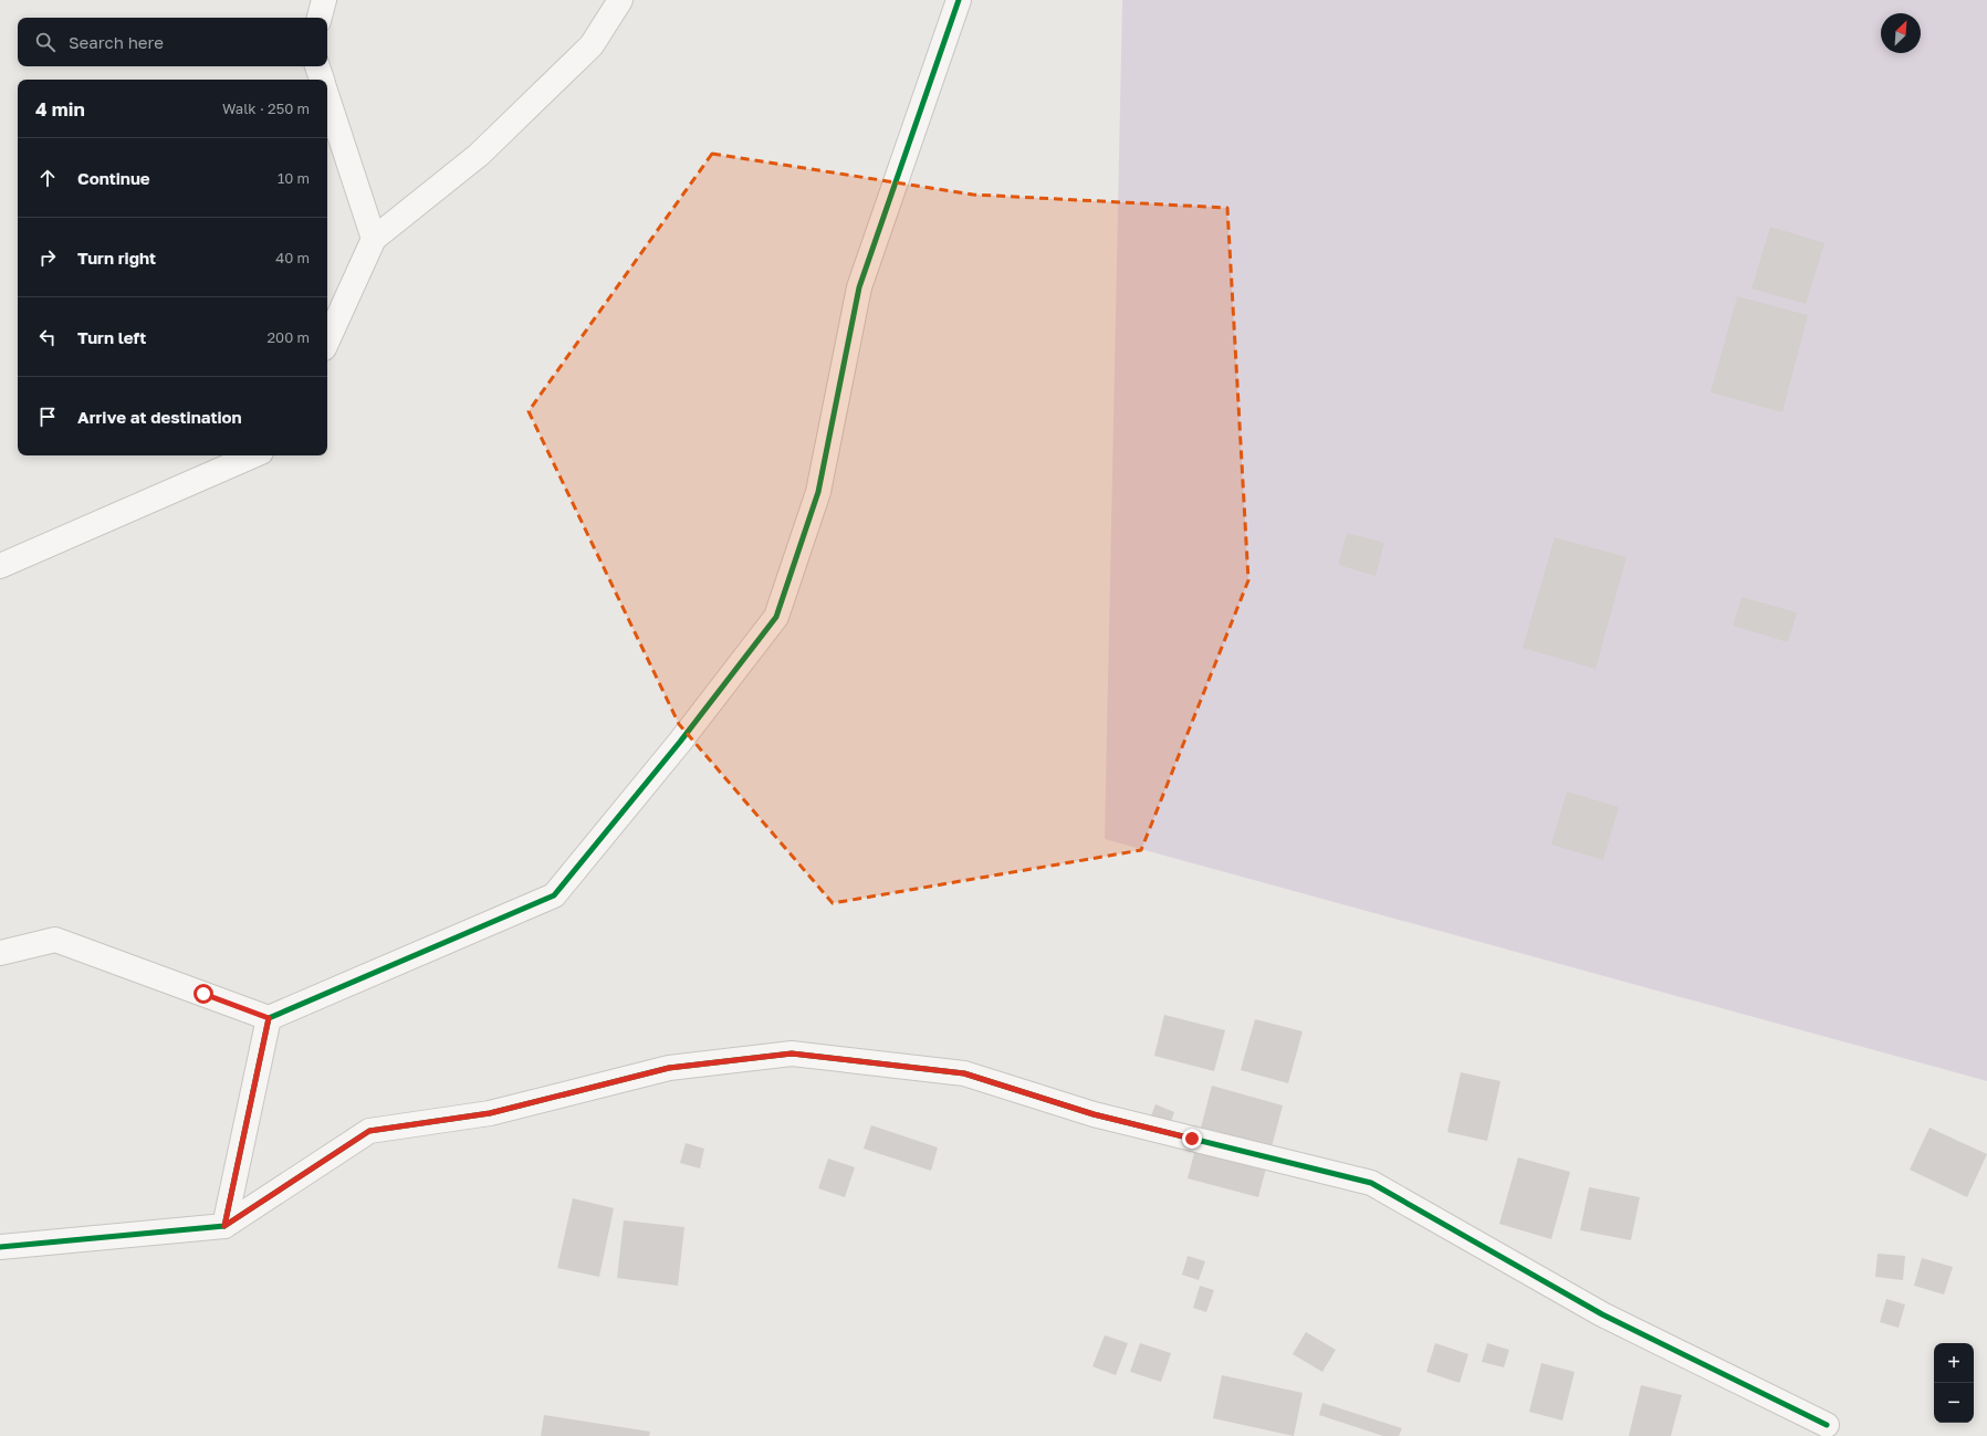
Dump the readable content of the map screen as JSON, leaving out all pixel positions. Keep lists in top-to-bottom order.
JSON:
{
  "north": "top right",
  "page": {
    "search": "Search here",
    "heading": ["4 min", "Walk · 250 m"],
    "list": [
      ["Continue", "10 m"],
      ["Turn right", "40 m"],
      ["Turn left", "200 m"],
      "Arrive at destination"
    ],
    "map_buttons": ["+", "−"]
  }
}
